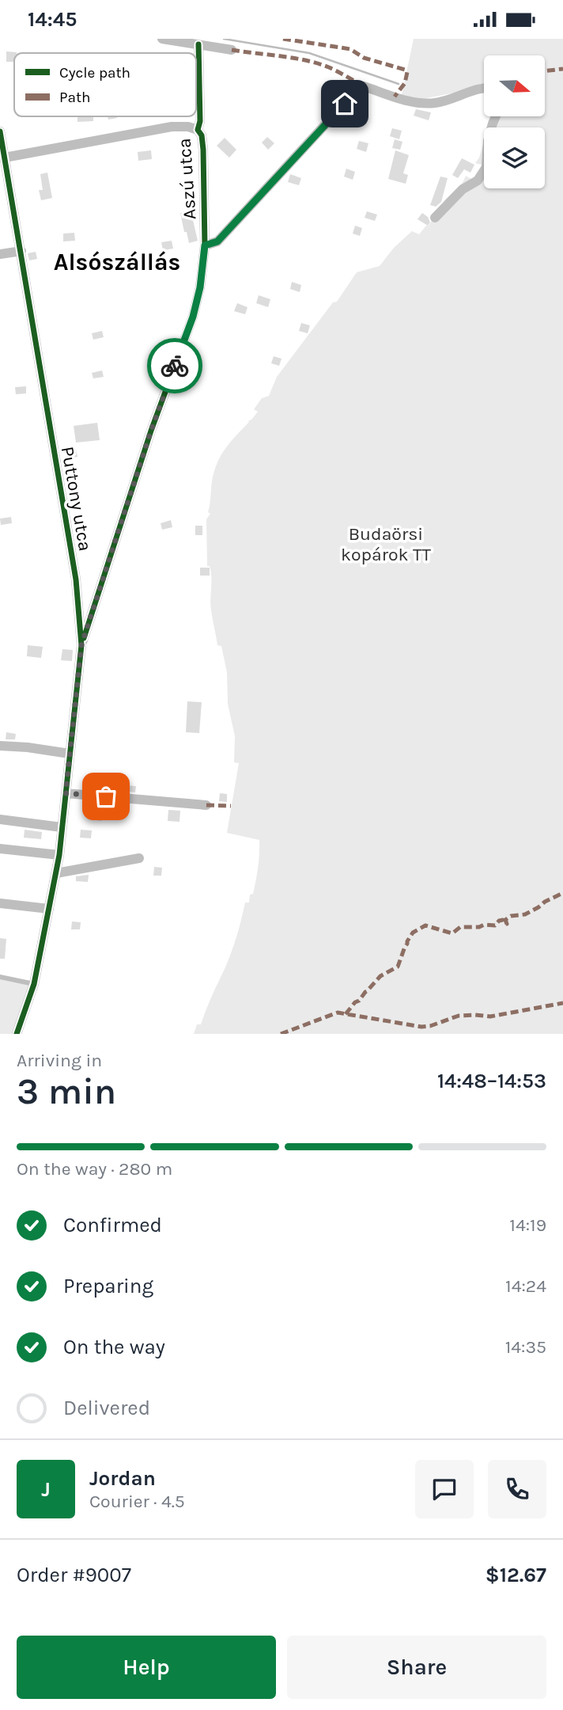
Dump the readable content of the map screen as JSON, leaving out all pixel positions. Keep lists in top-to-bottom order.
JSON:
{
  "streets": {
    "street": ["Aszú utca", "Puttony utca"]
  },
  "crossings": [
    ["Aszú utca", "Puttony utca"]
  ],
  "districts": ["Alsószállás"],
  "parks": ["Budaörsi kopárok TT"],
  "legend": ["Cycle path", "Path"],
  "north": "right",
  "page": {
    "status": "14:45",
    "heading": ["3 min", "Arriving in", "14:48–14:53"],
    "panel": [
      "Jordan",
      "Courier · 4.5",
      "Order #9007",
      "$12.67"
    ],
    "bar": "On the way · 280 m",
    "list": [
      ["Confirmed", "14:19"],
      ["Preparing", "14:24"],
      ["On the way", "14:35"],
      "Delivered"
    ],
    "round": "J",
    "buttons": ["Help", "Share"]
  }
}
